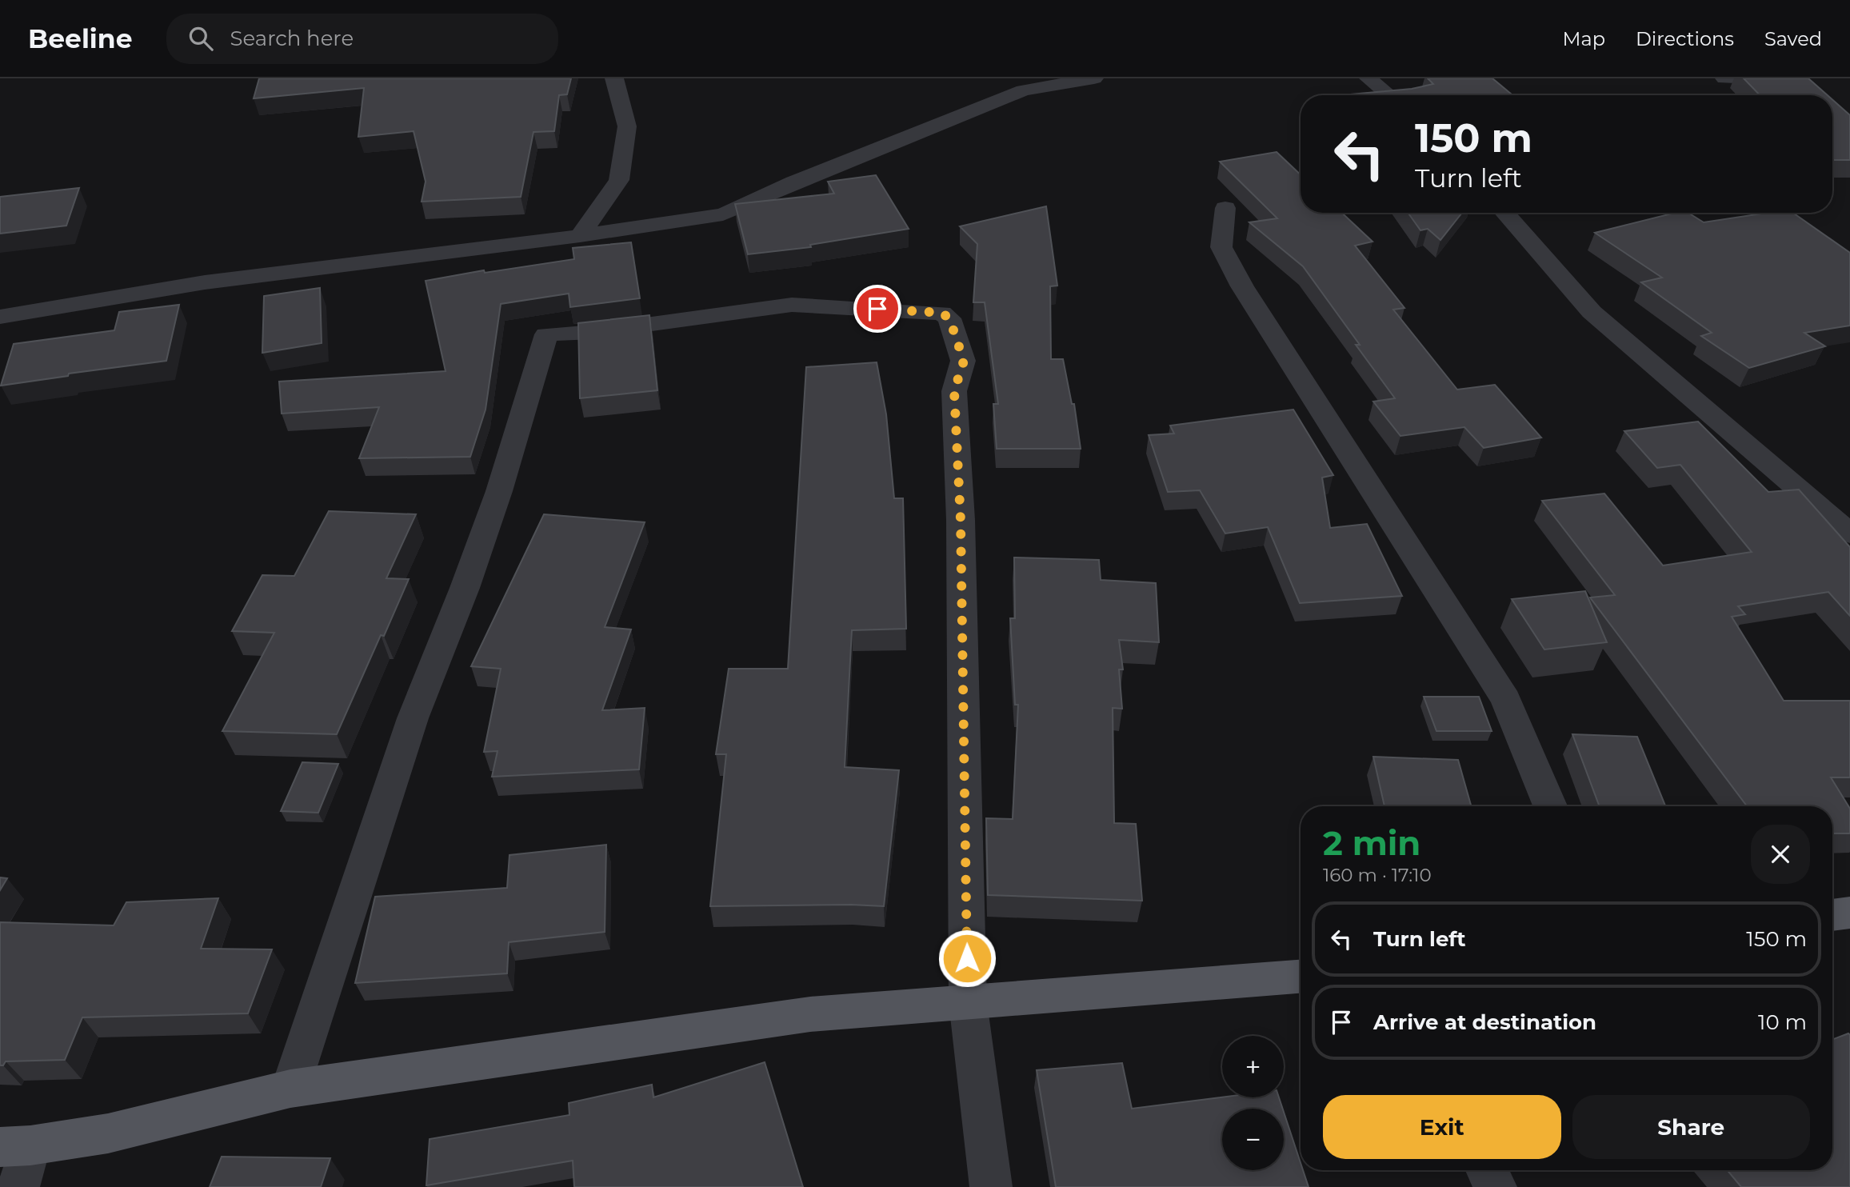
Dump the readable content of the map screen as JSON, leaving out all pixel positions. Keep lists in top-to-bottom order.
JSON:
{
  "page": {
    "header": "Beeline",
    "search": "Search here",
    "nav": ["Map", "Directions", "Saved"],
    "turn": ["150 m", "Turn left"],
    "heading": ["2 min", "160 m · 17:10"],
    "list": [
      {
        "name": "Turn left",
        "value": "150 m"
      },
      {
        "name": "Arrive at destination",
        "value": "10 m"
      }
    ],
    "map_buttons": ["+", "−"],
    "buttons": ["Exit", "Share"]
  }
}
